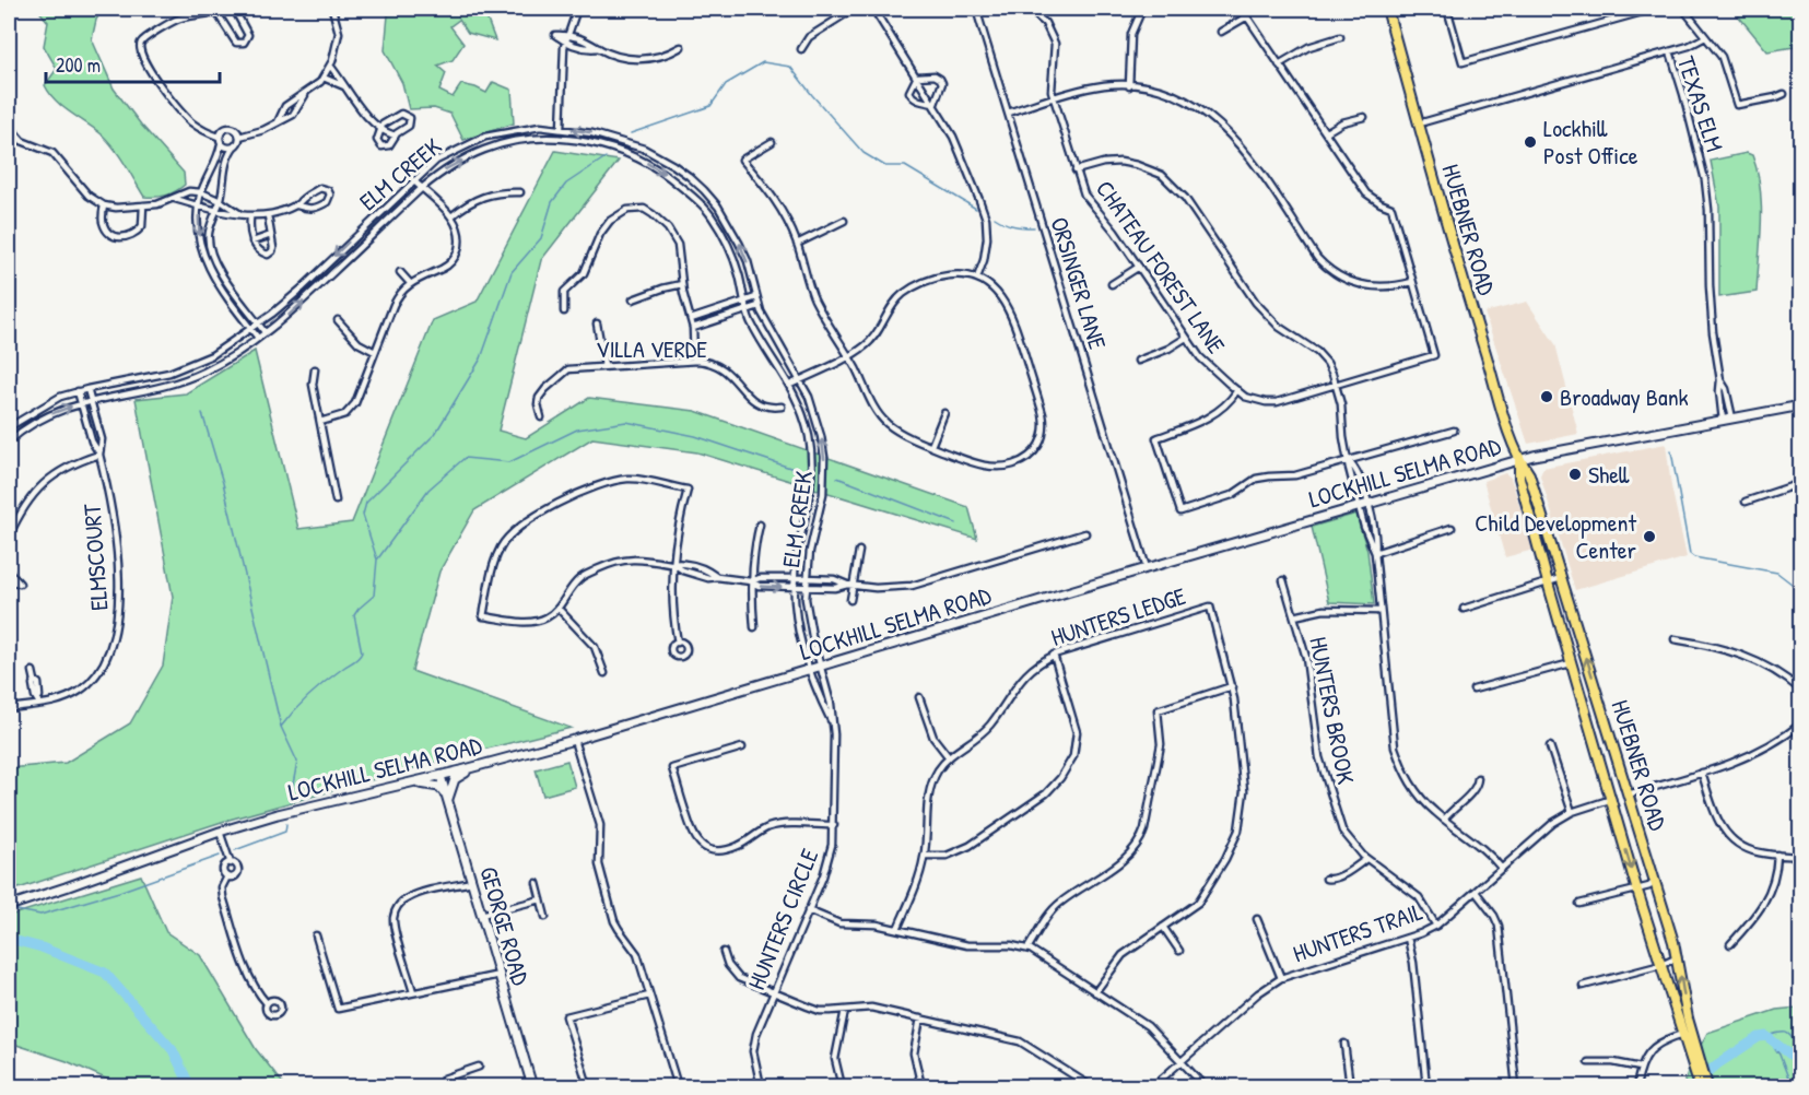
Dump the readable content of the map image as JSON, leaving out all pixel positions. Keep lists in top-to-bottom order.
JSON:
{
  "streets": {
    "main road": ["HUEBNER ROAD", "LOCKHILL SELMA ROAD", "GEORGE ROAD"],
    "street": [
      "TEXAS ELM",
      "ELM CREEK",
      "CHATEAU FOREST LANE",
      "ORSINGER LANE",
      "VILLA VERDE",
      "ELMSCOURT",
      "HUNTERS LEDGE",
      "HUNTERS BROOK",
      "HUNTERS CIRCLE",
      "HUNTERS TRAIL"
    ]
  },
  "crossings": [
    ["TEXAS ELM", "HUEBNER ROAD"],
    ["TEXAS ELM", "LOCKHILL SELMA ROAD"],
    ["ELM CREEK", "LOCKHILL SELMA ROAD"],
    ["ELM CREEK", "ELMSCOURT"],
    ["ELM CREEK", "HUNTERS CIRCLE"],
    ["HUEBNER ROAD", "LOCKHILL SELMA ROAD"],
    ["HUEBNER ROAD", "HUNTERS TRAIL"],
    ["ORSINGER LANE", "LOCKHILL SELMA ROAD"],
    ["LOCKHILL SELMA ROAD", "HUNTERS CIRCLE"],
    ["LOCKHILL SELMA ROAD", "GEORGE ROAD"],
    ["HUNTERS BROOK", "HUNTERS TRAIL"]
  ],
  "places": [
    "Lockhill Post Office",
    "Broadway Bank",
    "Shell",
    "Child Development Center"
  ],
  "scale_bar": "200 m"
}
